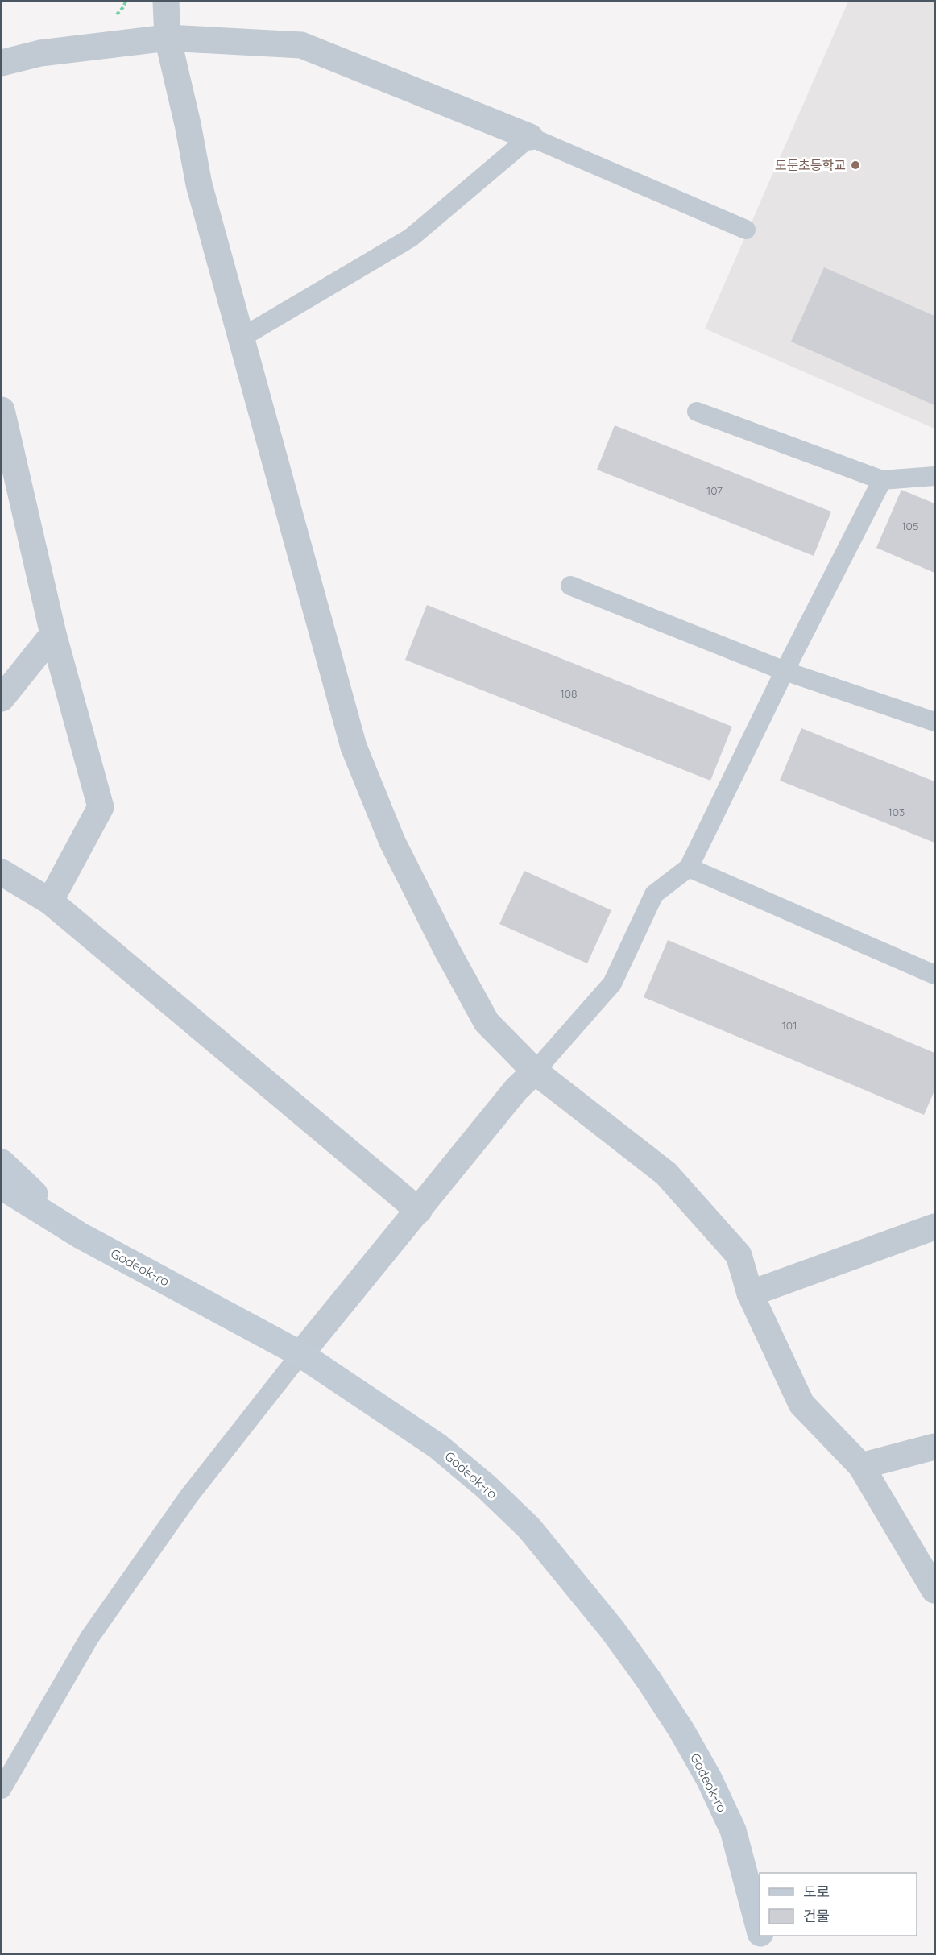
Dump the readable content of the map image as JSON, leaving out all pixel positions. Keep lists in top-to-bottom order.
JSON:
{
  "streets": {
    "main road": ["Godeok-ro"]
  },
  "places": ["도둔초등학교"],
  "house_numbers": [
    "107",
    "105",
    "108",
    "103",
    "101"
  ],
  "legend": ["도로", "건물"]
}
